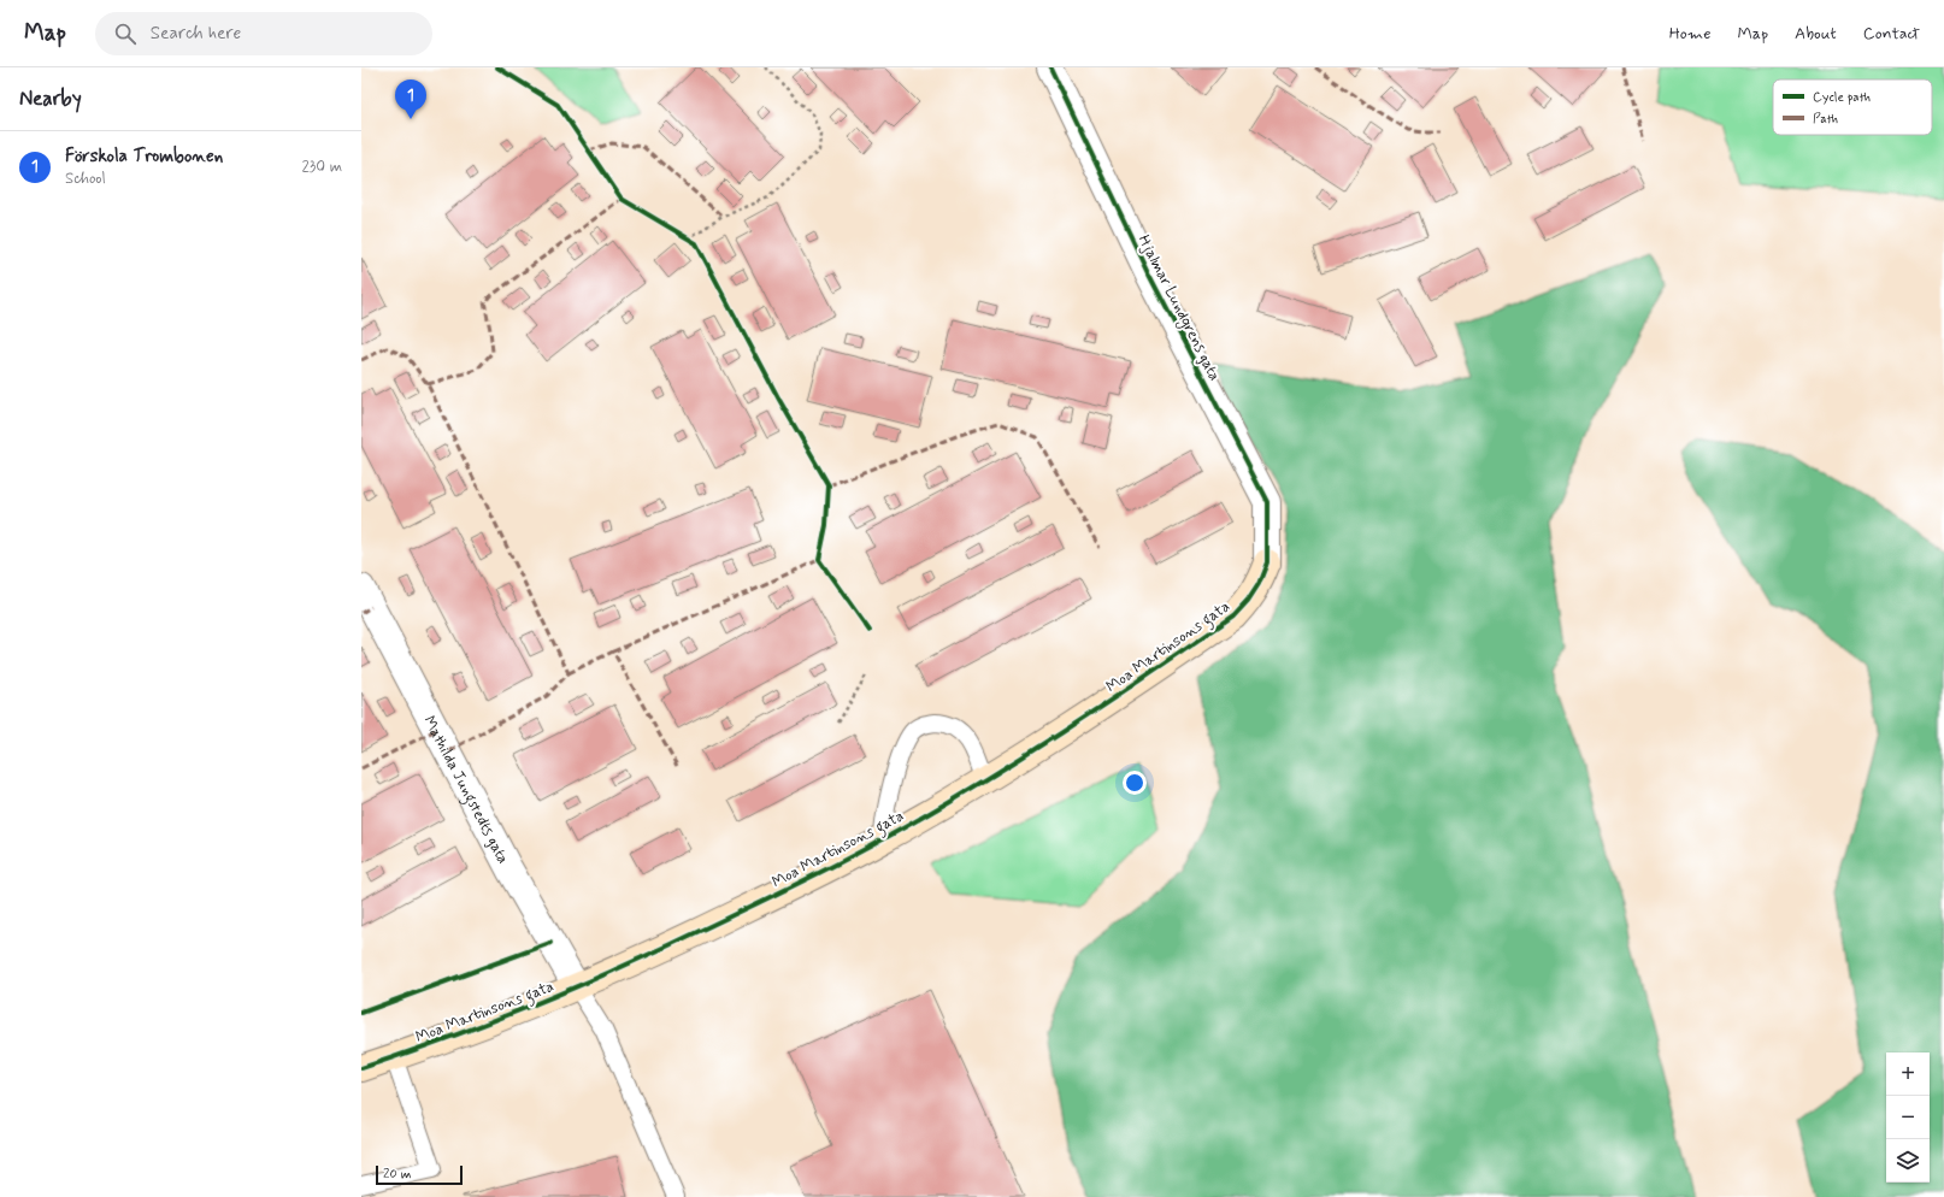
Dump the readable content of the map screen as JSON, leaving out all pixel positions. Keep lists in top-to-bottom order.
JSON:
{
  "streets": {
    "street": ["Hjalmar Lundgrens gata", "Moa Martinsons gata", "Mathilda Jungstedts gata"]
  },
  "crossings": [
    ["Hjalmar Lundgrens gata", "Moa Martinsons gata"],
    ["Moa Martinsons gata", "Mathilda Jungstedts gata"]
  ],
  "legend": ["Cycle path", "Path"],
  "scale_bar": "20 m",
  "page": {
    "header": "Map",
    "search": "Search here",
    "nav": [
      "Home",
      "Map",
      "About",
      "Contact"
    ],
    "heading": "Nearby",
    "pins": "1",
    "list": [
      {
        "mark": "1",
        "name": "Förskola Trombonen",
        "note": "School",
        "value": "230 m"
      }
    ],
    "map_buttons": ["+", "−"],
    "scale": "20 m"
  }
}
